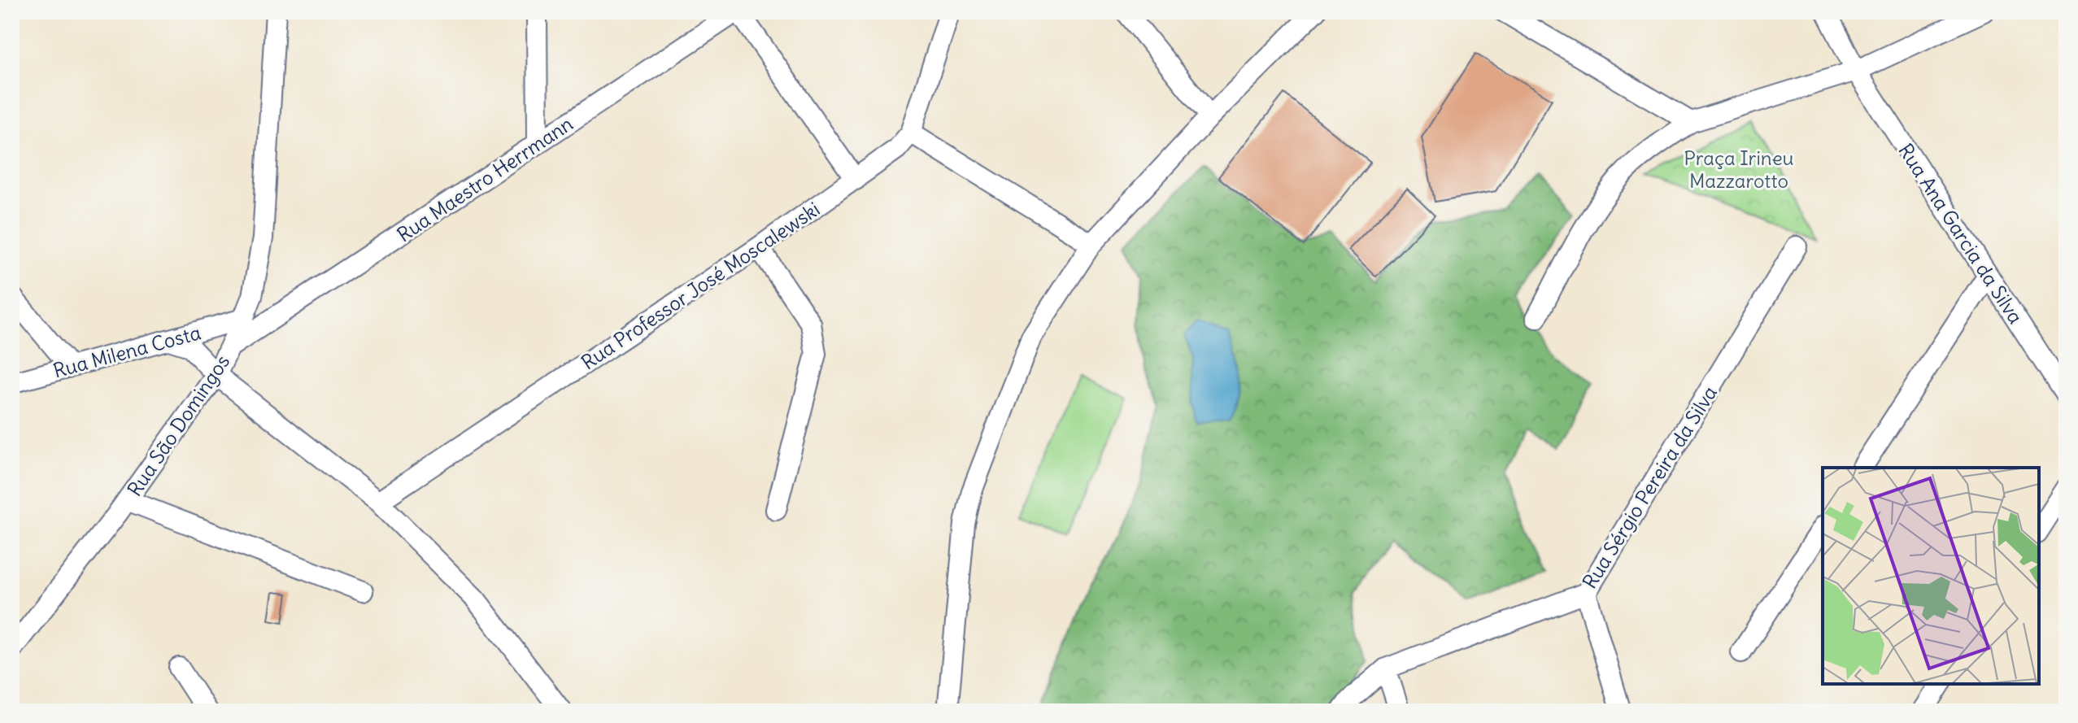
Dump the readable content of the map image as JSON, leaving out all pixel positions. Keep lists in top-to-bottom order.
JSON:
{
  "streets": {
    "street": [
      "Rua Maestro Herrmann",
      "Rua Ana Garcia da Silva",
      "Rua Professor José Moscalewski",
      "Rua Milena Costa",
      "Rua São Domingos",
      "Rua Sérgio Pereira da Silva"
    ]
  },
  "crossings": [
    ["Rua Maestro Herrmann", "Rua São Domingos"],
    ["Rua Milena Costa", "Rua São Domingos"]
  ],
  "parks": ["Praça Irineu Mazzarotto"]
}
